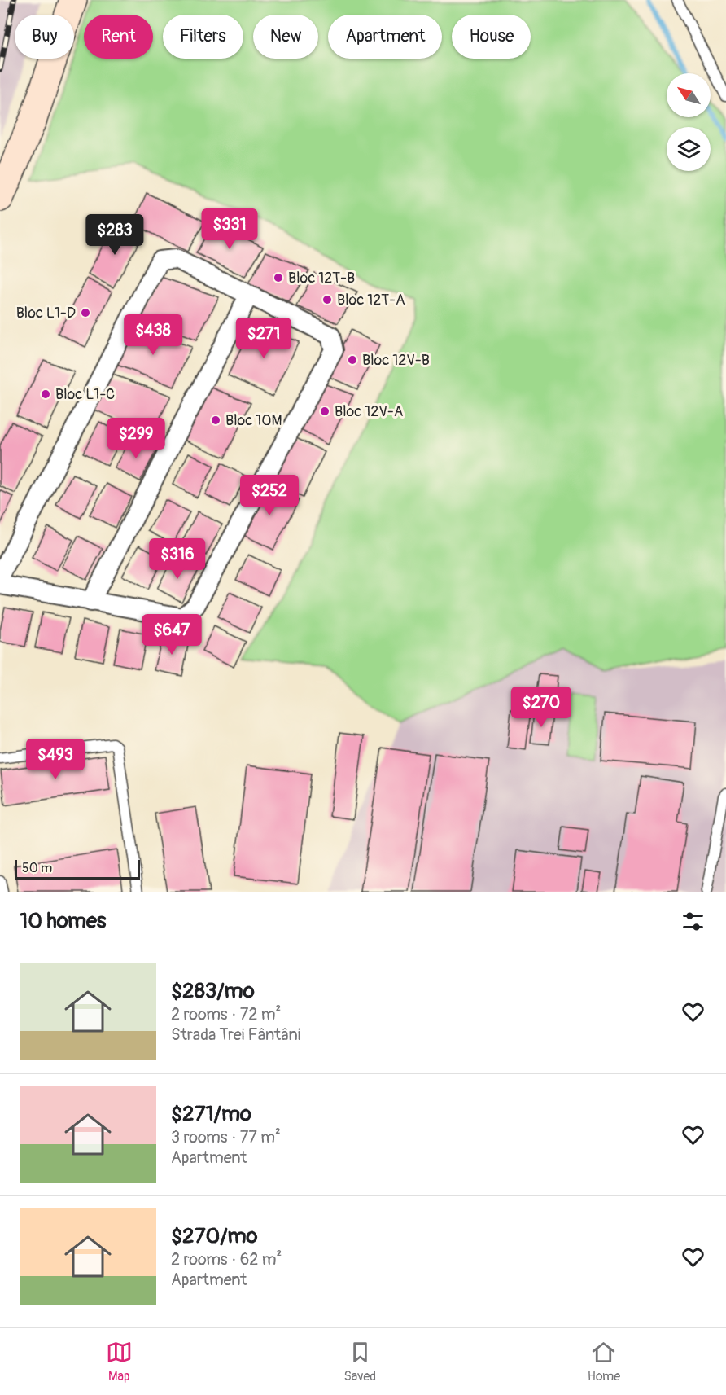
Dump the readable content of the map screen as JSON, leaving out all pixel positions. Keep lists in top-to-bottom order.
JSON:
{
  "places": [
    "Bloc 12T-B",
    "Bloc 12T-A",
    "Bloc L1-D",
    "Bloc 12V-B",
    "Bloc L1-C",
    "Bloc 12V-A",
    "Bloc 10M"
  ],
  "scale_bar": "50 m",
  "north": "top left",
  "page": {
    "chip": [
      "Buy",
      "Rent",
      "Filters",
      "New",
      "Apartment",
      "House"
    ],
    "price": [
      "$331",
      "$283",
      "$438",
      "$271",
      "$299",
      "$252",
      "$316",
      "$647",
      "$270",
      "$493"
    ],
    "scale": "50 m",
    "heading": "10 homes",
    "list": [
      {
        "name": "$283/mo",
        "note": "2 rooms · 72 m² · Strada Trei Fântâni"
      },
      {
        "name": "$271/mo",
        "note": "3 rooms · 77 m² · Apartment"
      },
      {
        "name": "$270/mo",
        "note": "2 rooms · 62 m² · Apartment"
      }
    ],
    "tabs": ["Map", "Saved", "Home"]
  }
}
